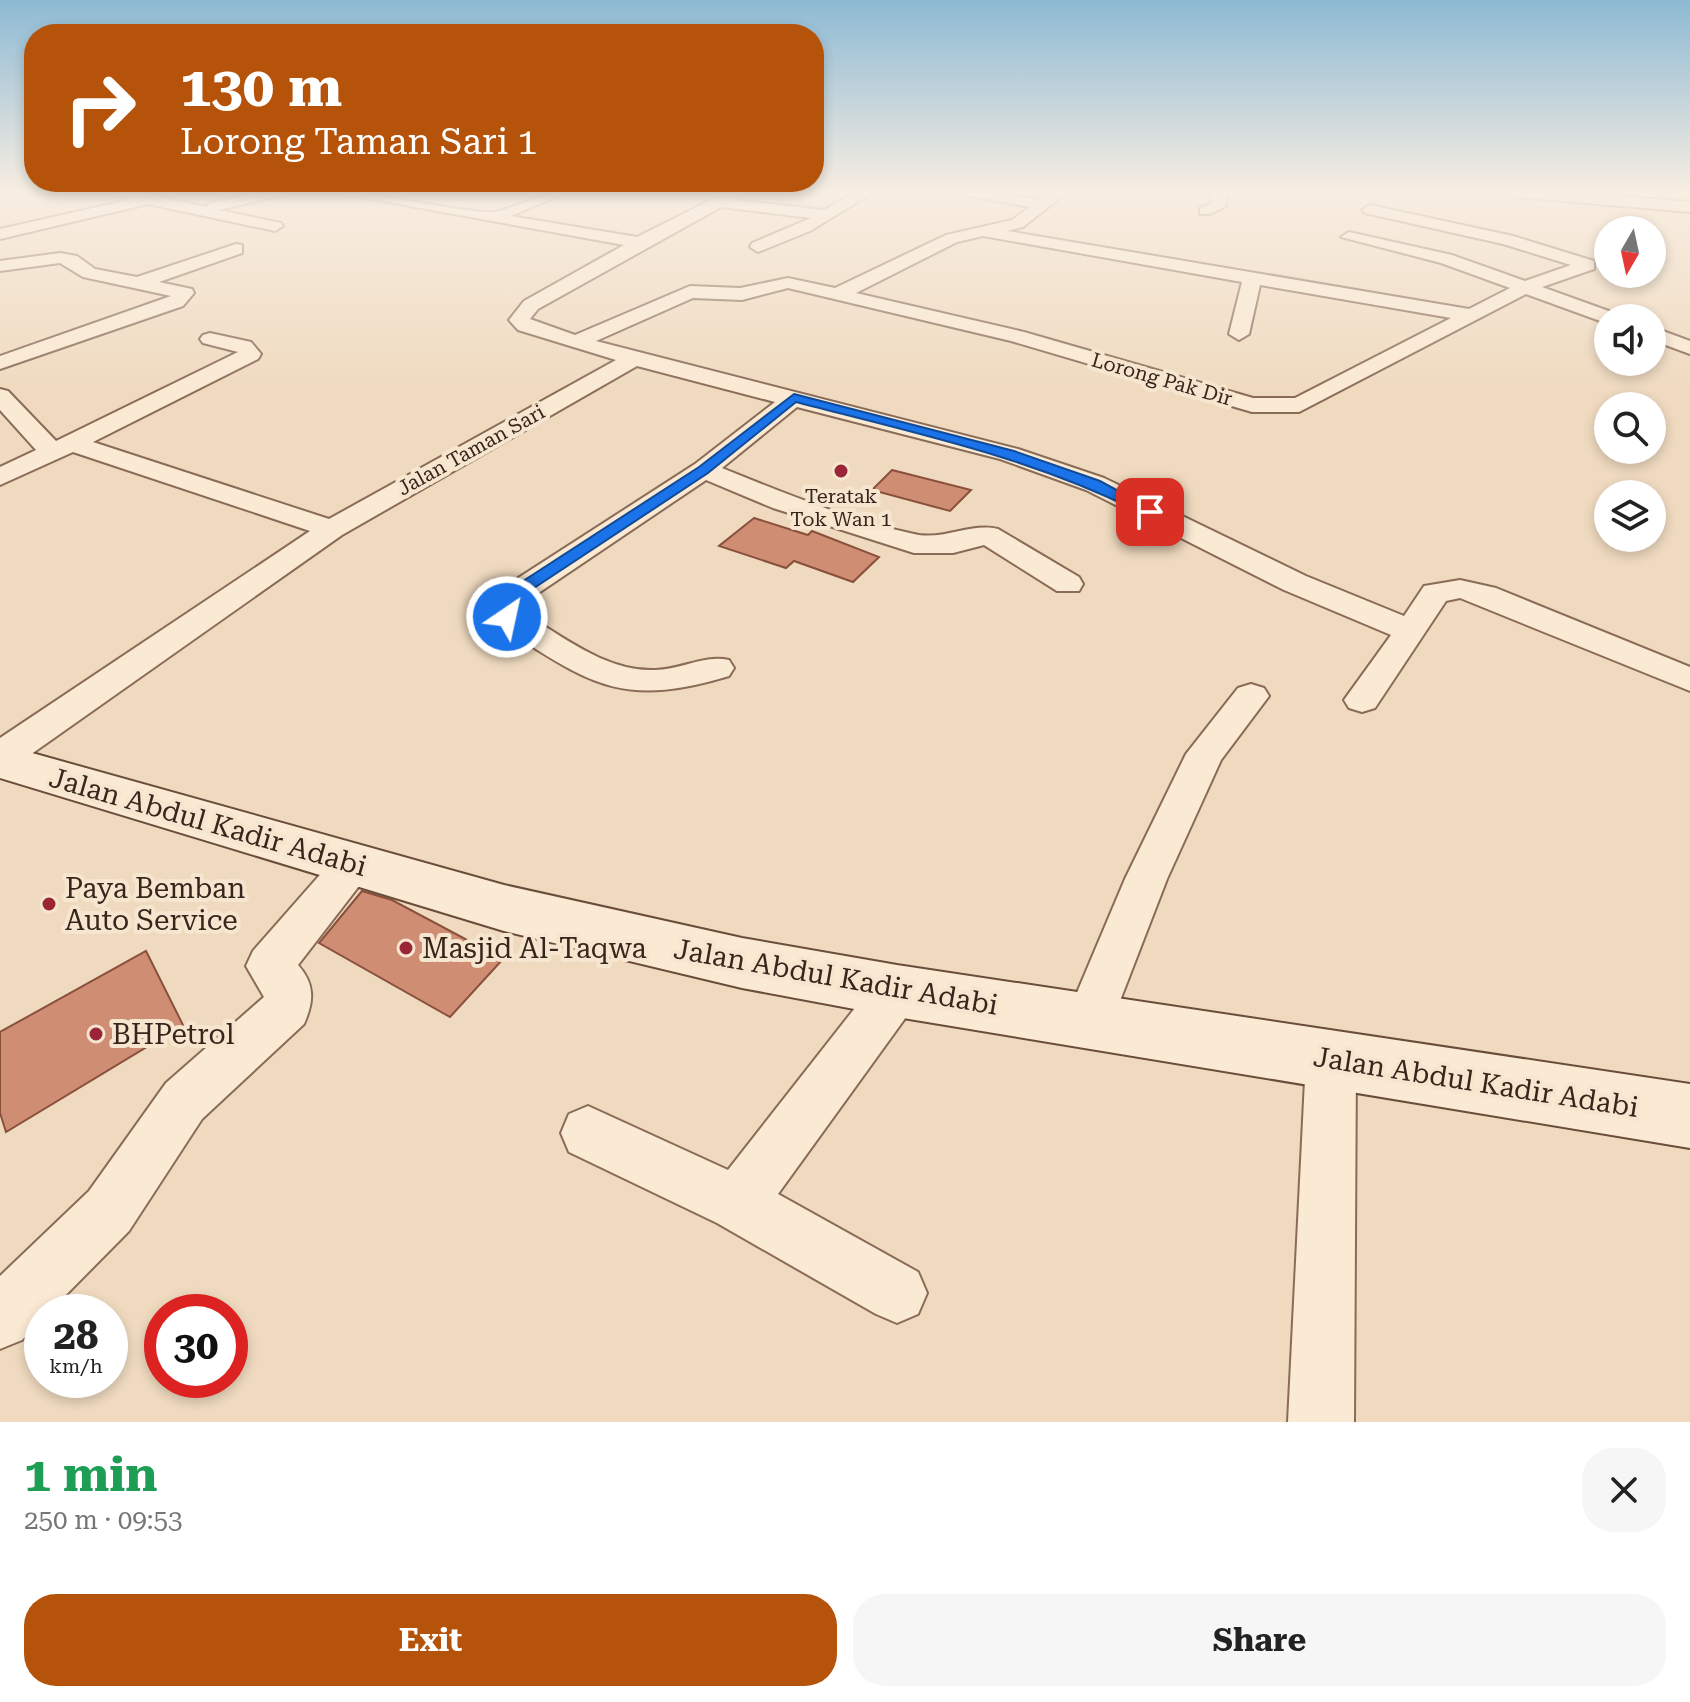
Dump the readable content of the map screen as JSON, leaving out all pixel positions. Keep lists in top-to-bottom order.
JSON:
{
  "streets": {
    "main road": ["Jalan Abdul Kadir Adabi"],
    "street": ["Lorong Pak Dir", "Jalan Taman Sari"]
  },
  "crossings": [
    ["Jalan Taman Sari", "Jalan Abdul Kadir Adabi"]
  ],
  "places": [
    "Teratak Tok Wan 1",
    "Paya Bemban Auto Service",
    "Masjid Al-Taqwa",
    "BHPetrol"
  ],
  "north": "bottom",
  "page": {
    "turn": ["130 m", "Lorong Taman Sari 1"],
    "speed": "28 km/h",
    "limit": "30",
    "heading": ["1 min", "250 m · 09:53"],
    "buttons": ["Exit", "Share"]
  }
}
